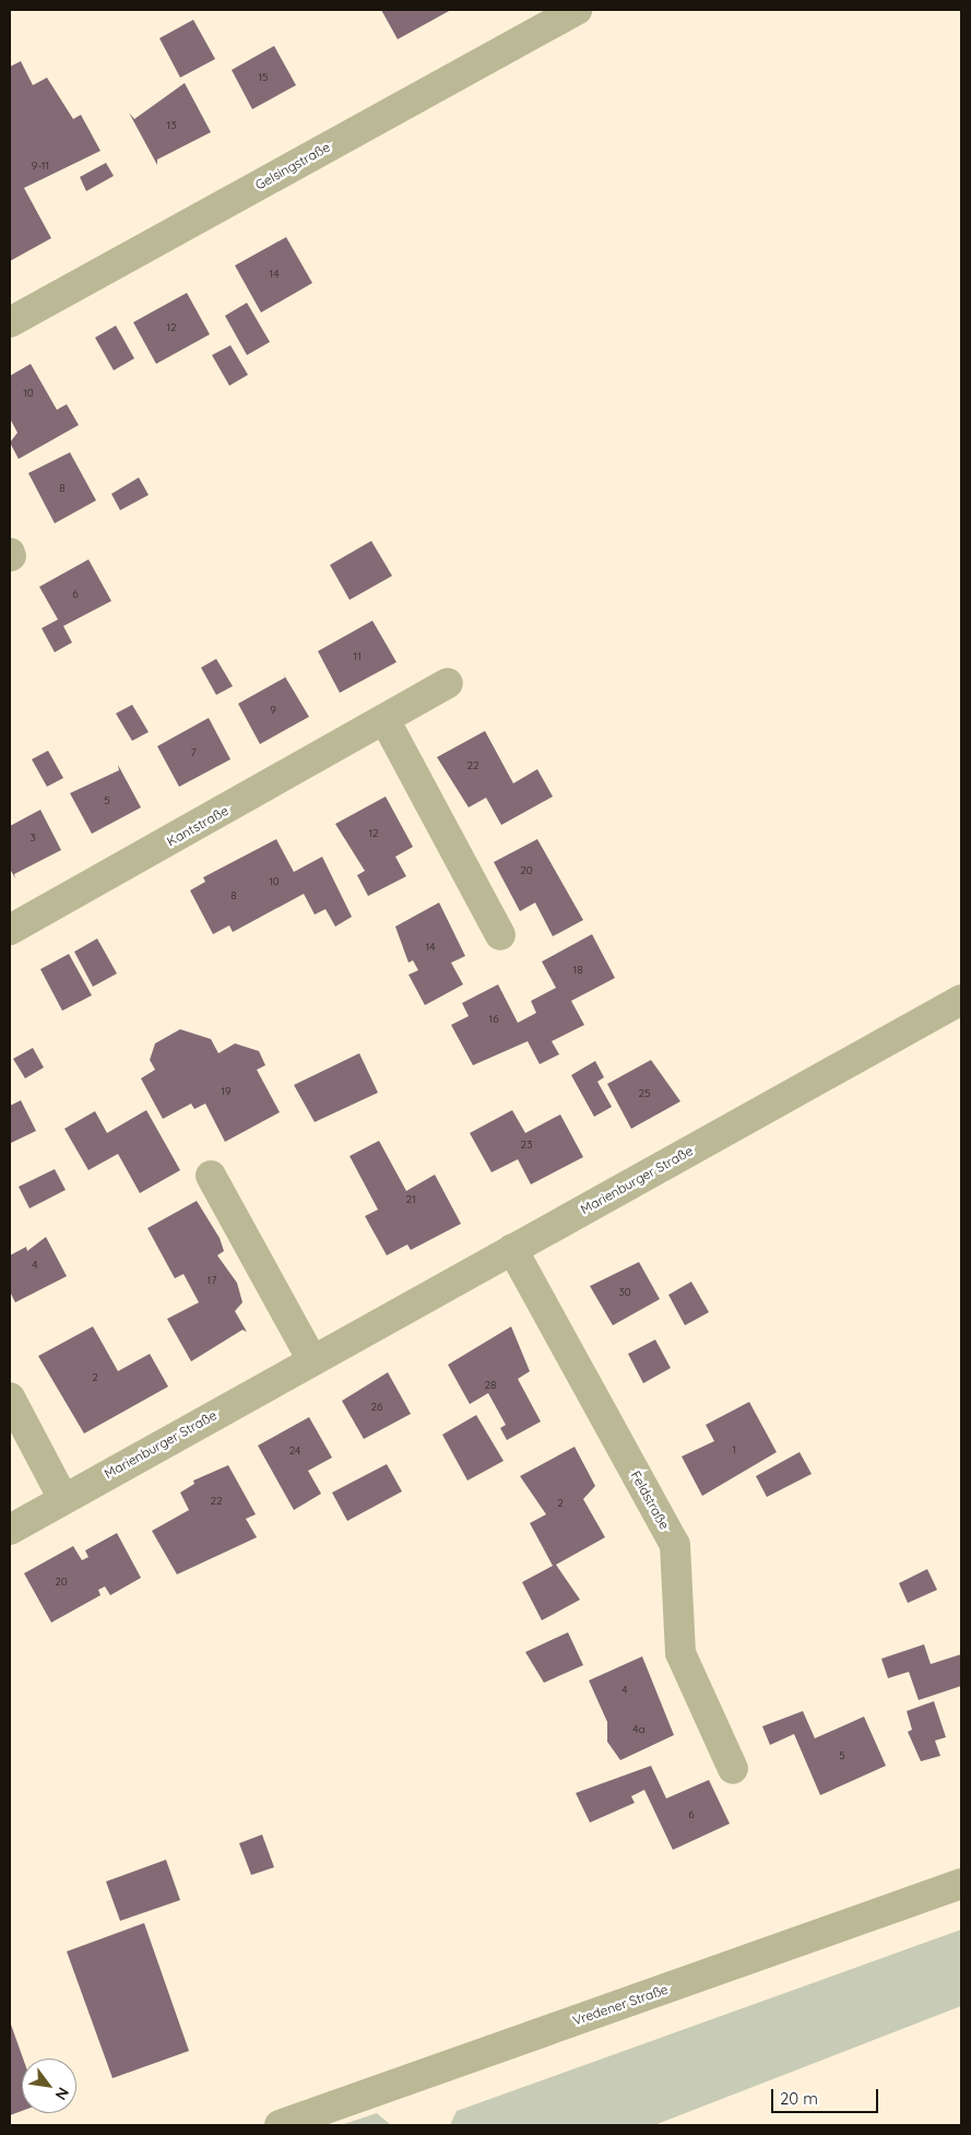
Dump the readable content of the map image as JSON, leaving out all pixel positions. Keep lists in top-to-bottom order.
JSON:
{
  "streets": {
    "street": [
      "Gelsingstraße",
      "Kantstraße",
      "Marienburger Straße",
      "Feldstraße",
      "Vredener Straße"
    ]
  },
  "crossings": [
    ["Marienburger Straße", "Feldstraße"]
  ],
  "house_numbers": [
    "15",
    "13",
    "9-11",
    "14",
    "12",
    "10",
    "8",
    "6",
    "11",
    "9",
    "7",
    "22",
    "5",
    "12",
    "3",
    "20",
    "10",
    "8",
    "14",
    "18",
    "16",
    "19",
    "25",
    "23",
    "21",
    "4",
    "17",
    "30",
    "2",
    "28",
    "26",
    "1",
    "24",
    "22",
    "2",
    "20",
    "4",
    "4a",
    "5",
    "6"
  ],
  "scale_bar": "20 m",
  "north": "bottom right"
}
